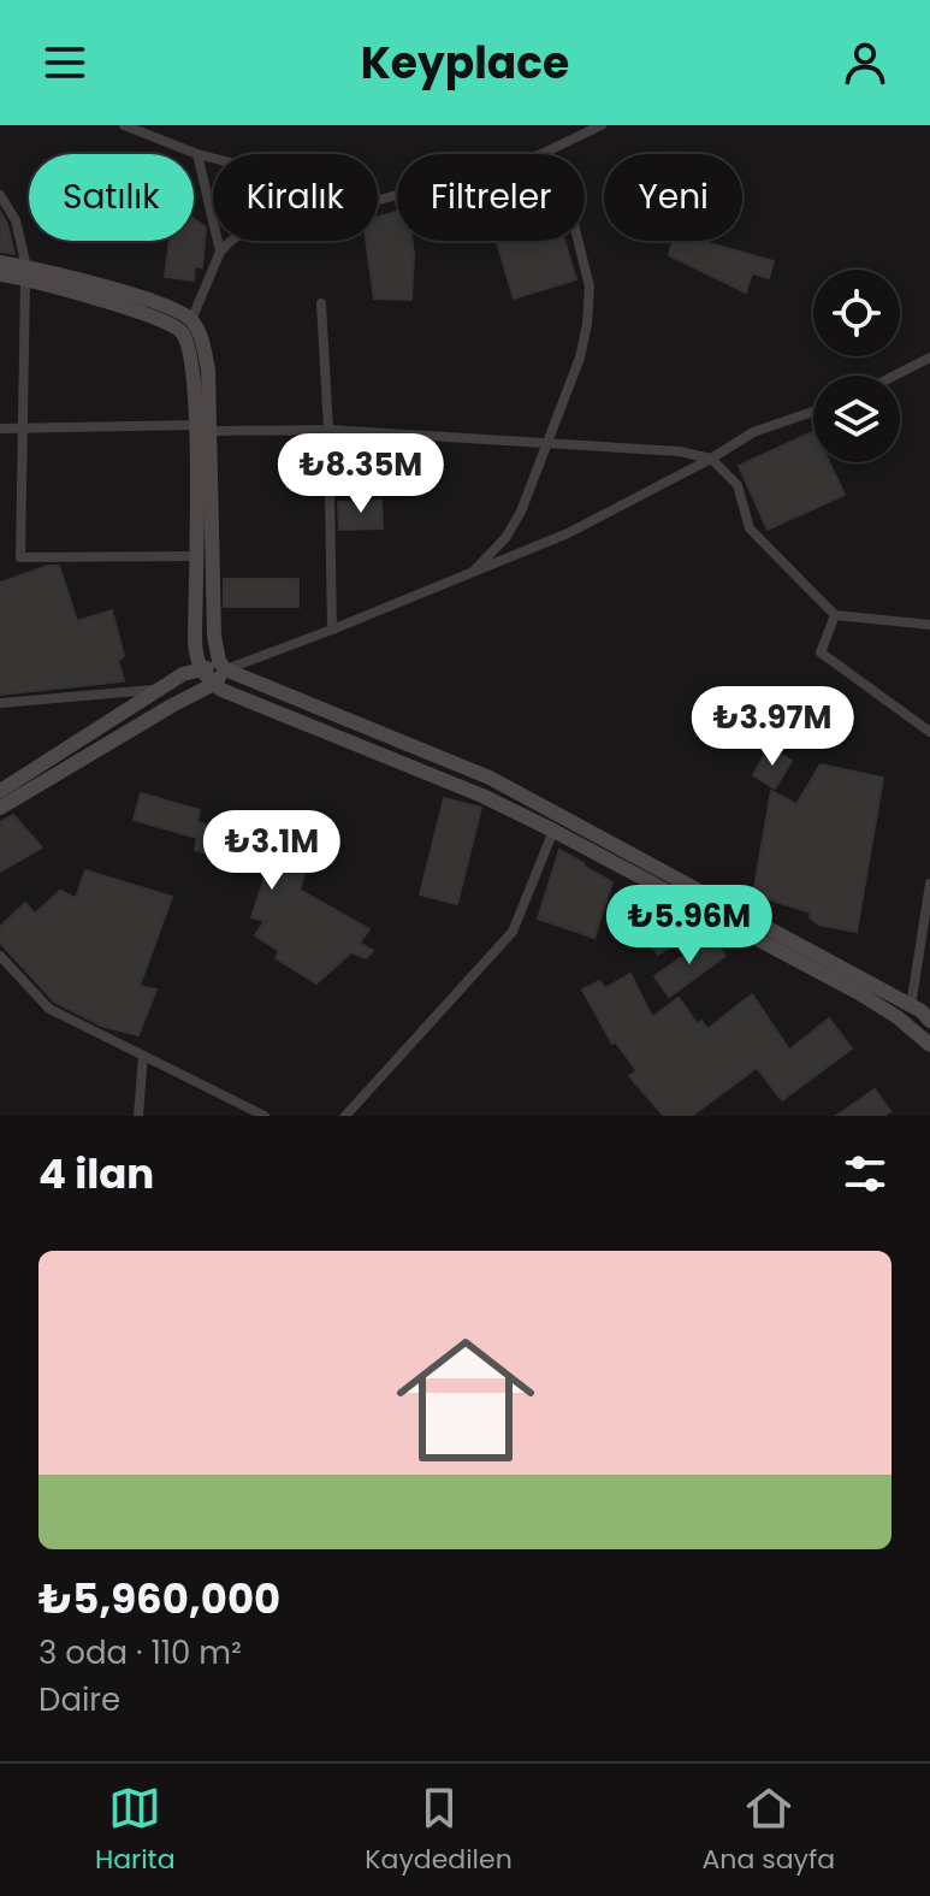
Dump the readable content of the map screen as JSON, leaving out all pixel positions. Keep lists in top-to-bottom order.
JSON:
{
  "page": {
    "header": "Keyplace",
    "chip": [
      "Satılık",
      "Kiralık",
      "Filtreler",
      "Yeni"
    ],
    "price": [
      "₺8.35M",
      "₺3.97M",
      "₺3.1M",
      "₺5.96M"
    ],
    "heading": "4 ilan",
    "list": [
      {
        "name": "₺5,960,000",
        "note": "3 oda · 110 m² · Daire"
      }
    ],
    "tabs": ["Harita", "Kaydedilen", "Ana sayfa"]
  }
}
